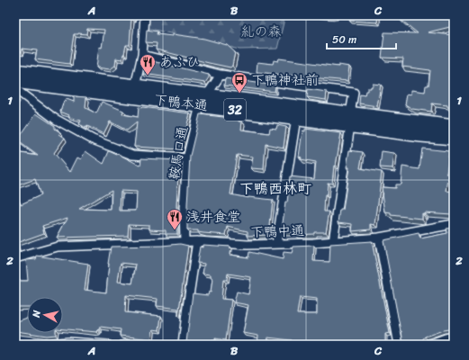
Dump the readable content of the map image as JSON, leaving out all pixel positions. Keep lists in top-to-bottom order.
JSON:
{
  "streets": {
    "main road": ["下鴨本通", "32"],
    "street": ["鞍馬口通", "下鴨中通"]
  },
  "crossings": [
    ["下鴨本通", "鞍馬口通"],
    ["鞍馬口通", "下鴨中通"]
  ],
  "districts": ["下鴨西林町"],
  "parks": ["糺の森"],
  "places": {
    "restaurant": ["あふひ", "浅井食堂"],
    "bus stop": ["下鴨神社前"]
  },
  "scale_bar": "50 m",
  "north": "left",
  "grid": {
    "columns": ["A", "B", "C"],
    "rows": ["1", "2"]
  }
}
